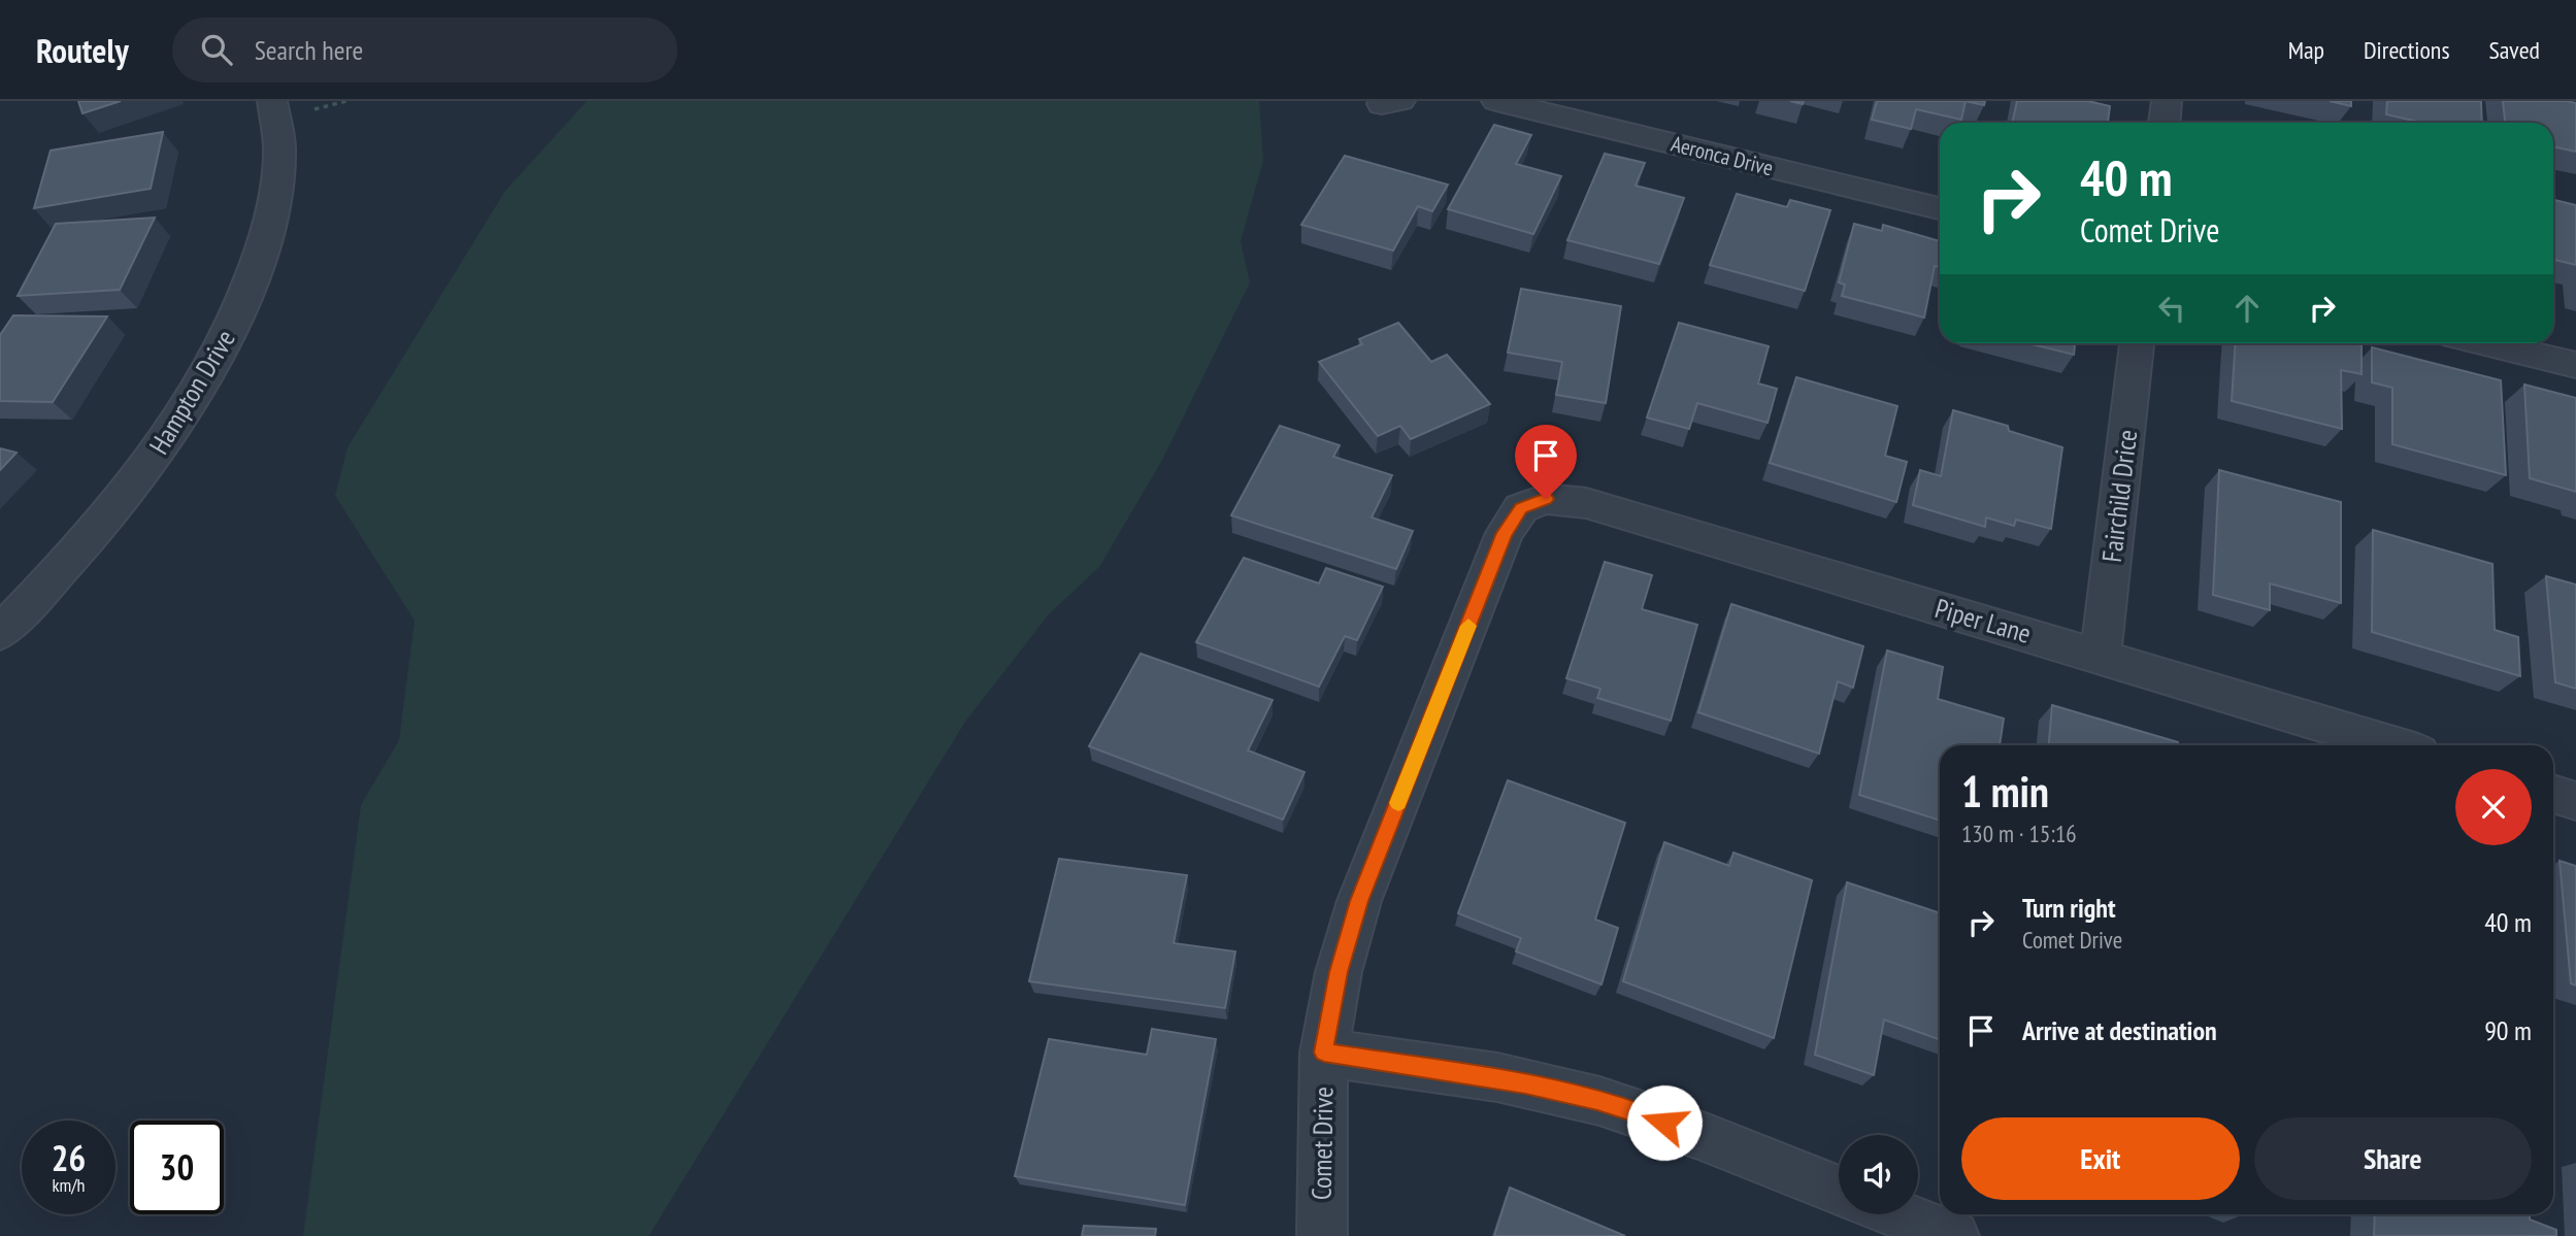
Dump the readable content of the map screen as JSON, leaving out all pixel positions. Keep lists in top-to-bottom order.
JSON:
{
  "streets": {
    "street": [
      "Aeronca Drive",
      "Hampton Drive",
      "Fairchild Drice",
      "Piper Lane",
      "Comet Drive"
    ]
  },
  "crossings": [
    ["Fairchild Drice", "Piper Lane"],
    ["Piper Lane", "Comet Drive"]
  ],
  "page": {
    "header": "Routely",
    "search": "Search here",
    "nav": ["Map", "Directions", "Saved"],
    "turn": ["40 m", "Comet Drive"],
    "heading": ["1 min", "130 m · 15:16"],
    "list": [
      {
        "name": "Turn right",
        "note": "Comet Drive",
        "value": "40 m"
      },
      {
        "name": "Arrive at destination",
        "value": "90 m"
      }
    ],
    "buttons": ["Exit", "Share"],
    "speed": "26 km/h",
    "limit": "30"
  }
}
